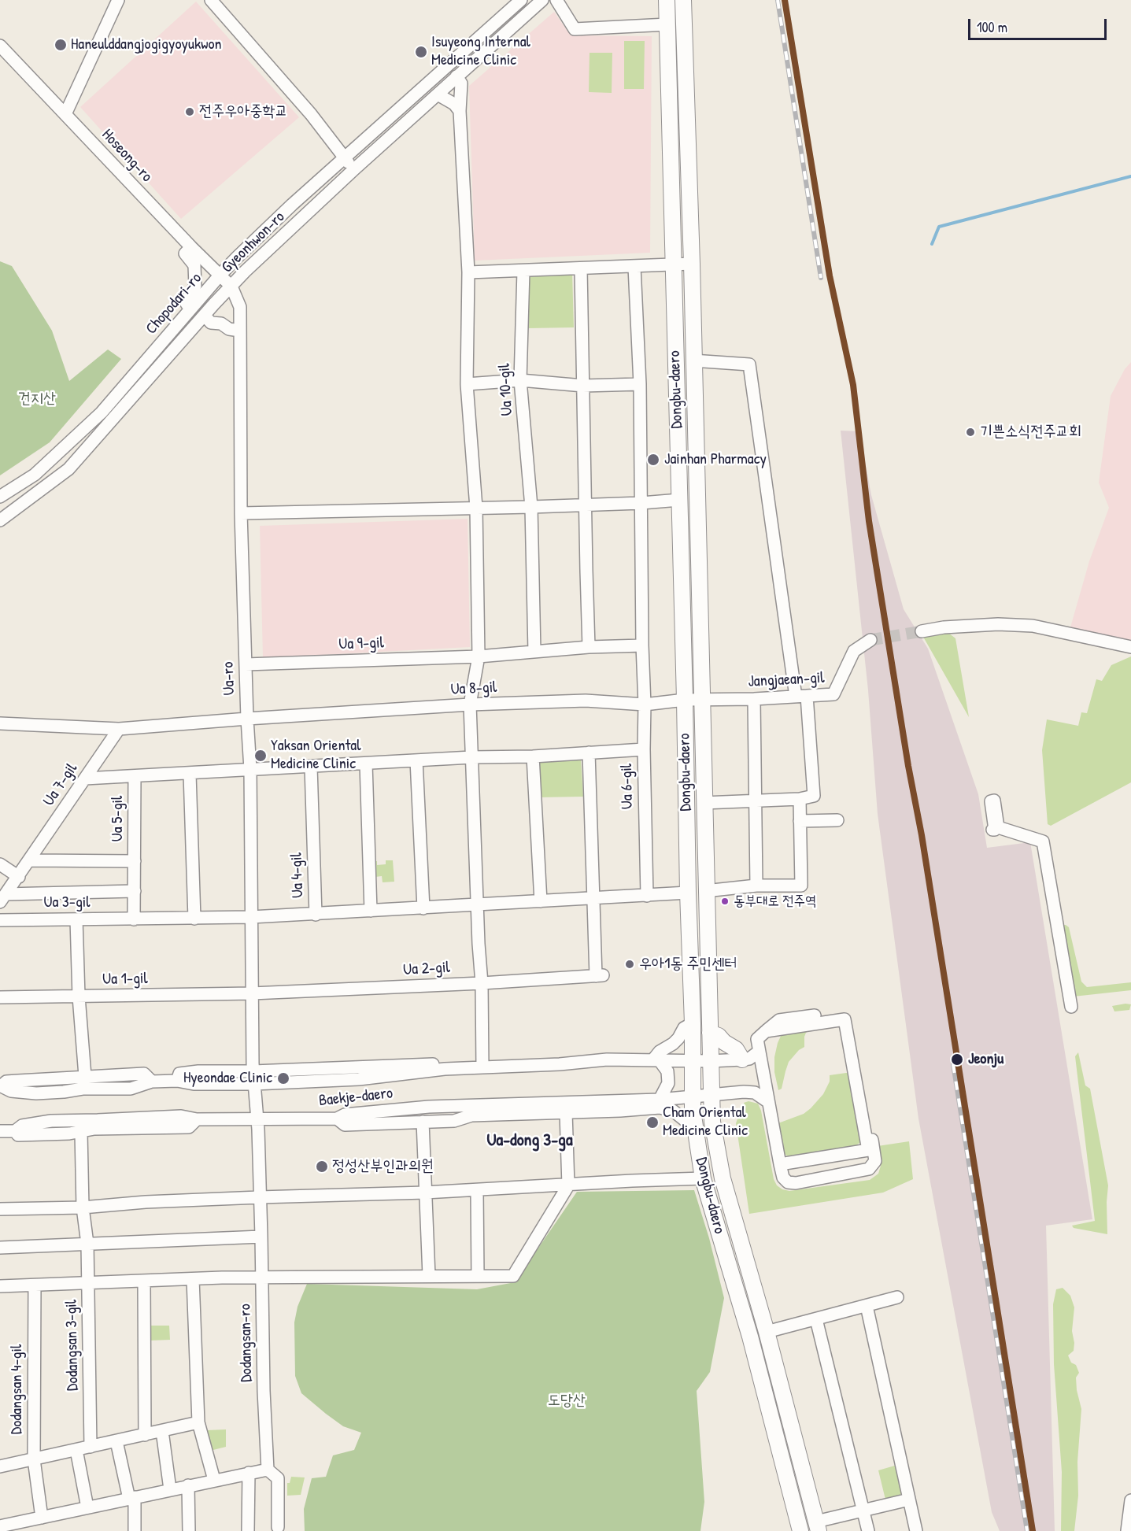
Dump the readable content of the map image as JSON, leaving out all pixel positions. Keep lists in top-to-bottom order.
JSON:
{
  "streets": {
    "main road": ["Dongbu-daero"],
    "street": [
      "Hoseong-ro",
      "Gyeonhwon-ro",
      "Chopodari-ro",
      "Ua 10-gil",
      "Ua 9-gil",
      "Ua-ro",
      "Jangjaean-gil",
      "Ua 8-gil",
      "Ua 7-gil",
      "Ua 6-gil",
      "Ua 5-gil",
      "Ua 4-gil",
      "Ua 3-gil",
      "Ua 2-gil",
      "Ua 1-gil",
      "Baekje-daero",
      "Dodangsan-ro",
      "Dodangsan 3-gil",
      "Dodangsan 4-gil"
    ]
  },
  "crossings": [
    ["Hoseong-ro", "Gyeonhwon-ro"],
    ["Hoseong-ro", "Chopodari-ro"],
    ["Hoseong-ro", "Ua-ro"],
    ["Gyeonhwon-ro", "Ua-ro"],
    ["Ua 10-gil", "Ua 9-gil"],
    ["Dongbu-daero", "Jangjaean-gil"],
    ["Dongbu-daero", "Ua 8-gil"],
    ["Dongbu-daero", "Ua 4-gil"],
    ["Dongbu-daero", "Baekje-daero"],
    ["Ua 9-gil", "Ua-ro"],
    ["Ua-ro", "Ua 8-gil"],
    ["Ua-ro", "Ua 6-gil"],
    ["Ua-ro", "Ua 5-gil"],
    ["Ua-ro", "Ua 4-gil"],
    ["Ua-ro", "Ua 3-gil"],
    ["Ua-ro", "Ua 2-gil"],
    ["Ua-ro", "Ua 1-gil"],
    ["Ua-ro", "Baekje-daero"],
    ["Ua-ro", "Dodangsan-ro"],
    ["Jangjaean-gil", "Ua 8-gil"],
    ["Ua 7-gil", "Ua 5-gil"],
    ["Ua 7-gil", "Ua 3-gil"],
    ["Ua 6-gil", "Ua 5-gil"],
    ["Ua 6-gil", "Ua 4-gil"],
    ["Ua 4-gil", "Ua 3-gil"],
    ["Ua 4-gil", "Ua 2-gil"],
    ["Ua 2-gil", "Ua 1-gil"],
    ["Baekje-daero", "Dodangsan-ro"],
    ["Baekje-daero", "Dodangsan 3-gil"]
  ],
  "districts": ["Ua-dong 3-ga"],
  "parks": ["건지산", "도당산"],
  "places": [
    "Haneulddangjogigyoyukwon",
    "Isuyeong Internal Medicine Clinic",
    "전주우아중학교",
    "기쁜소식전주교회",
    "Jainhan Pharmacy",
    "Yaksan Oriental Medicine Clinic",
    "동부대로 전주역",
    "우아1동 주민센터",
    "Jeonju",
    "Hyeondae Clinic",
    "Cham Oriental Medicine Clinic",
    "정성산부인과의원"
  ],
  "scale_bar": "100 m"
}
